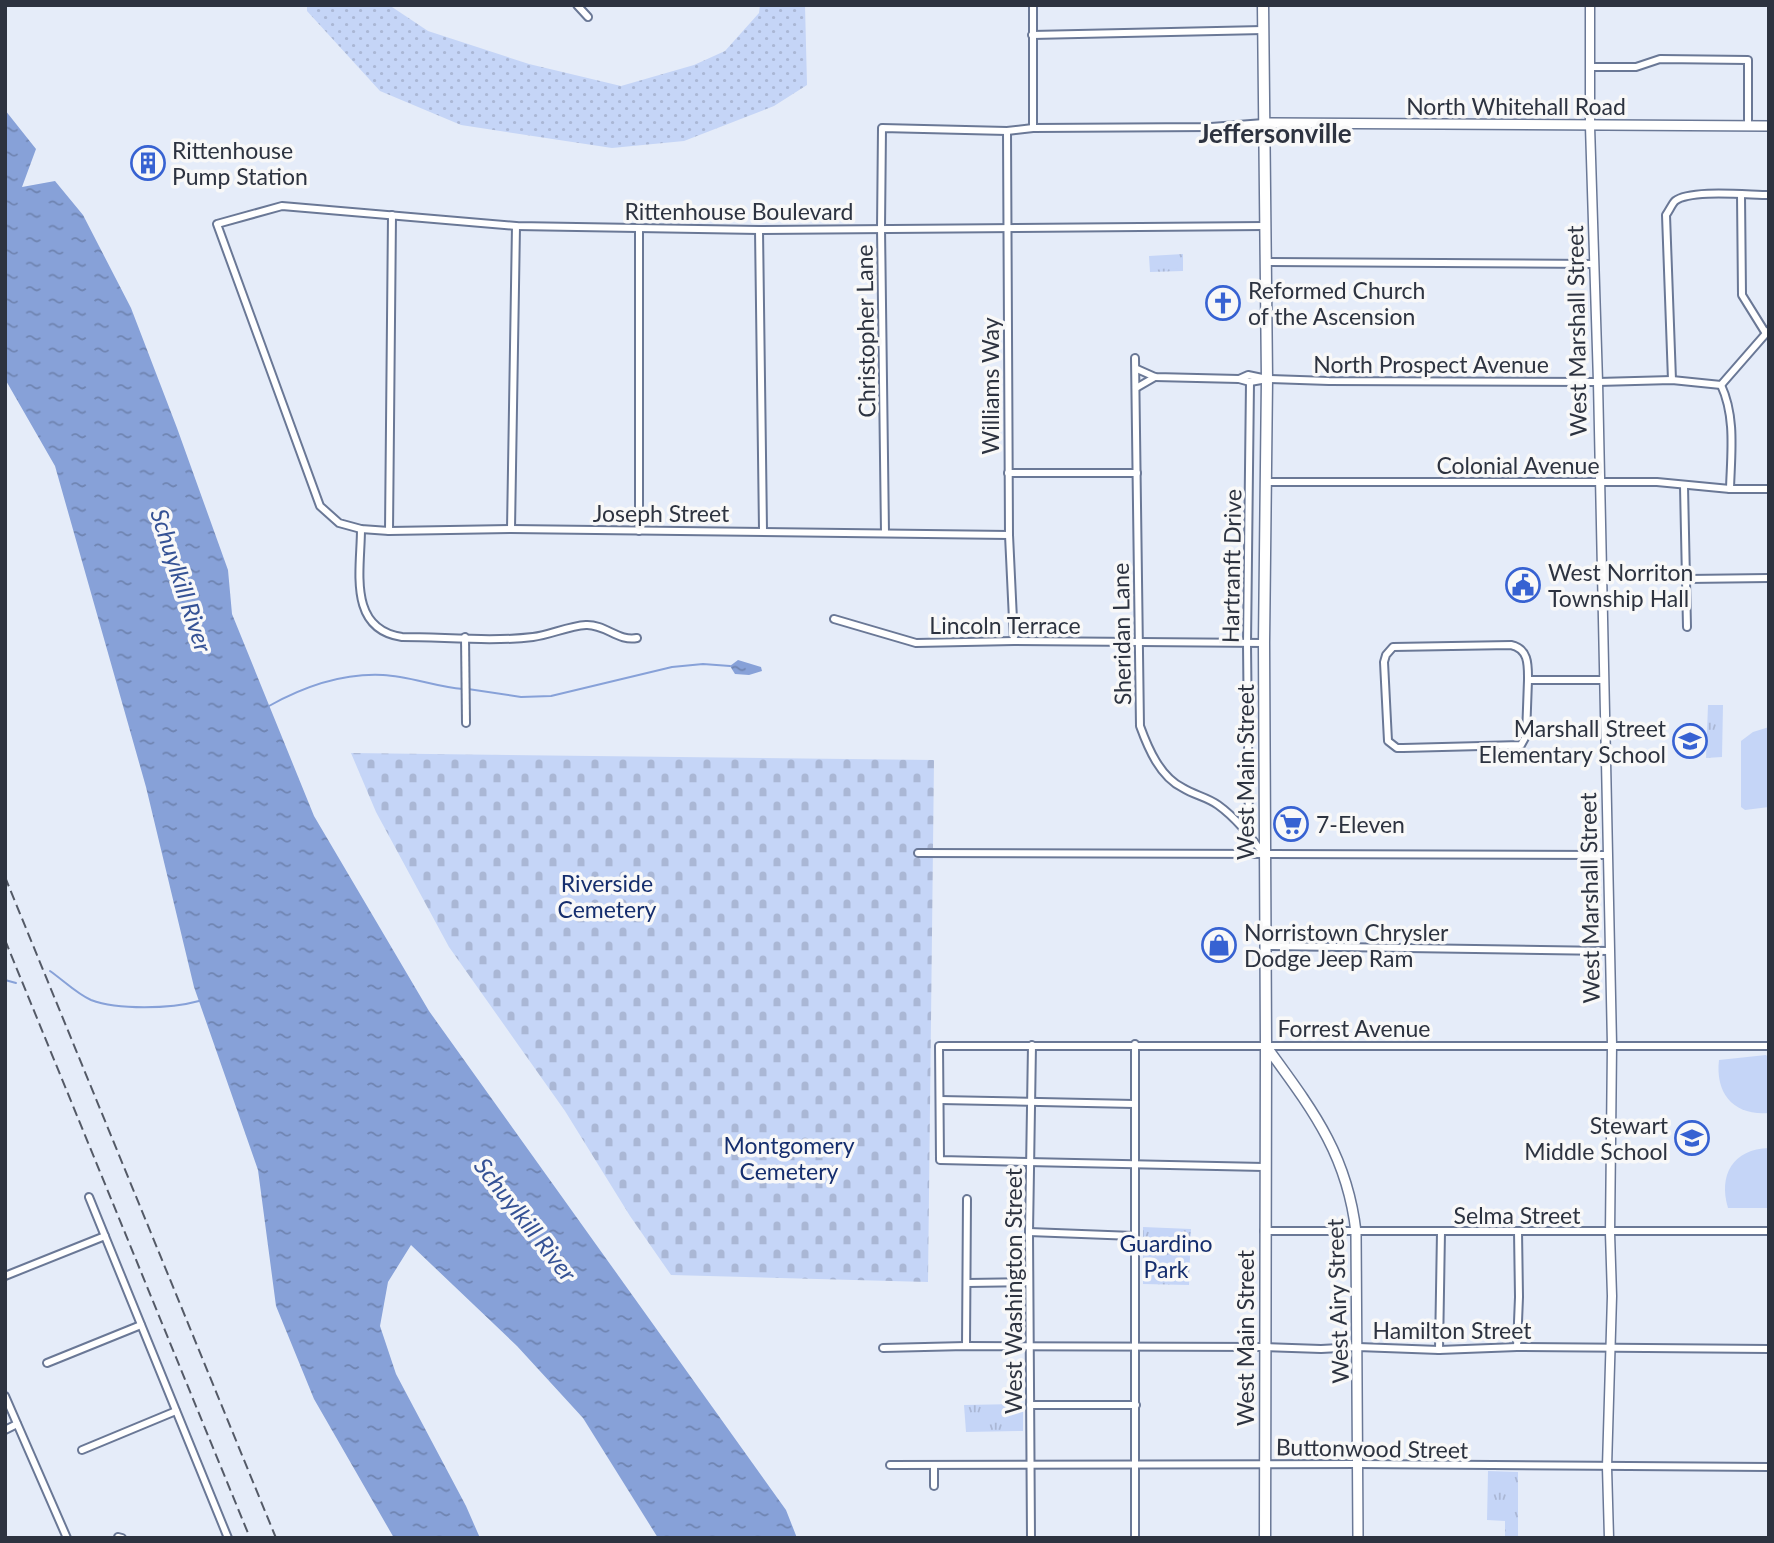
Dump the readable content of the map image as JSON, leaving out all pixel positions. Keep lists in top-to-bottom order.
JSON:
{
  "streets": {
    "main road": ["North Whitehall Road", "West Main Street", "West Airy Street"],
    "street": [
      "Rittenhouse Boulevard",
      "Christopher Lane",
      "West Marshall Street",
      "North Prospect Avenue",
      "Williams Way",
      "Colonial Avenue",
      "Joseph Street",
      "Hartranft Drive",
      "Lincoln Terrace",
      "Sheridan Lane",
      "Forrest Avenue",
      "Selma Street",
      "West Washington Street",
      "Hamilton Street",
      "Buttonwood Street"
    ]
  },
  "crossings": [
    ["North Whitehall Road", "West Marshall Street"],
    ["North Whitehall Road", "West Main Street"],
    ["Rittenhouse Boulevard", "Christopher Lane"],
    ["Rittenhouse Boulevard", "Williams Way"],
    ["Rittenhouse Boulevard", "Joseph Street"],
    ["Rittenhouse Boulevard", "West Main Street"],
    ["Christopher Lane", "Williams Way"],
    ["Christopher Lane", "Joseph Street"],
    ["West Marshall Street", "North Prospect Avenue"],
    ["West Marshall Street", "Colonial Avenue"],
    ["West Marshall Street", "Forrest Avenue"],
    ["West Marshall Street", "Selma Street"],
    ["West Marshall Street", "Hamilton Street"],
    ["West Marshall Street", "Buttonwood Street"],
    ["North Prospect Avenue", "West Main Street"],
    ["Williams Way", "Joseph Street"],
    ["Williams Way", "Lincoln Terrace"],
    ["Colonial Avenue", "West Main Street"],
    ["Hartranft Drive", "Lincoln Terrace"],
    ["Hartranft Drive", "Sheridan Lane"],
    ["Lincoln Terrace", "Sheridan Lane"],
    ["Lincoln Terrace", "West Main Street"],
    ["Sheridan Lane", "West Main Street"],
    ["West Main Street", "Forrest Avenue"],
    ["West Main Street", "Selma Street"],
    ["West Main Street", "West Airy Street"],
    ["West Main Street", "Hamilton Street"],
    ["West Main Street", "Buttonwood Street"],
    ["Forrest Avenue", "West Washington Street"],
    ["Forrest Avenue", "West Airy Street"],
    ["Selma Street", "West Airy Street"],
    ["West Washington Street", "Hamilton Street"],
    ["West Washington Street", "Buttonwood Street"],
    ["West Airy Street", "Hamilton Street"],
    ["West Airy Street", "Buttonwood Street"]
  ],
  "districts": ["Jeffersonville"],
  "water": ["Schuylkill River"],
  "parks": ["Riverside Cemetery", "Montgomery Cemetery", "Guardino Park"],
  "places": {
    "building": ["Rittenhouse Pump Station"],
    "church": ["Reformed Church of the Ascension"],
    "public building": ["West Norriton Township Hall"],
    "school or university": ["Marshall Street Elementary School", "Stewart Middle School"],
    "supermarket": ["7-Eleven"],
    "shop": ["Norristown Chrysler Dodge Jeep Ram"]
  }
}
